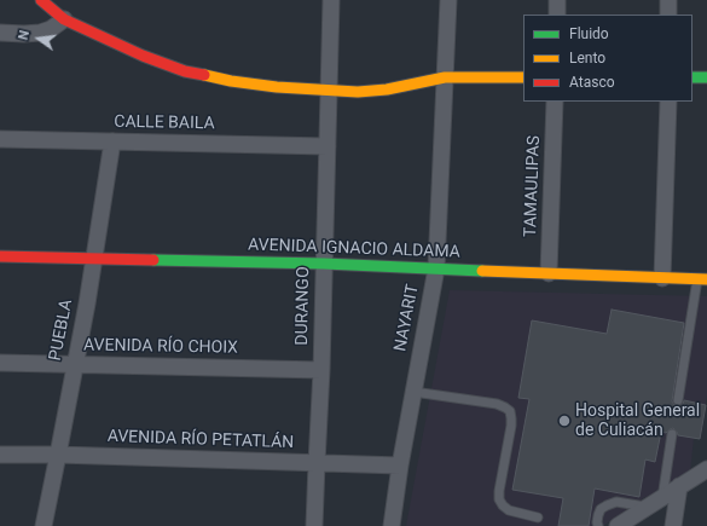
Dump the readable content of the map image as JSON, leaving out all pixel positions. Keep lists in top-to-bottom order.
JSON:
{
  "streets": {
    "main road": ["AVENIDA IGNACIO ALDAMA"],
    "street": [
      "CALLE BAILA",
      "TAMAULIPAS",
      "DURANGO",
      "NAYARIT",
      "PUEBLA",
      "AVENIDA RÍO CHOIX",
      "AVENIDA RÍO PETATLÁN"
    ]
  },
  "crossings": [
    ["CALLE BAILA", "DURANGO"],
    ["CALLE BAILA", "PUEBLA"],
    ["TAMAULIPAS", "AVENIDA IGNACIO ALDAMA"],
    ["AVENIDA IGNACIO ALDAMA", "DURANGO"],
    ["AVENIDA IGNACIO ALDAMA", "NAYARIT"],
    ["AVENIDA IGNACIO ALDAMA", "PUEBLA"],
    ["DURANGO", "AVENIDA RÍO CHOIX"],
    ["DURANGO", "AVENIDA RÍO PETATLÁN"],
    ["NAYARIT", "AVENIDA RÍO PETATLÁN"],
    ["PUEBLA", "AVENIDA RÍO CHOIX"],
    ["PUEBLA", "AVENIDA RÍO PETATLÁN"]
  ],
  "places": ["Hospital General de Culiacán"],
  "legend": ["Fluido", "Lento", "Atasco"],
  "north": "left"
}
